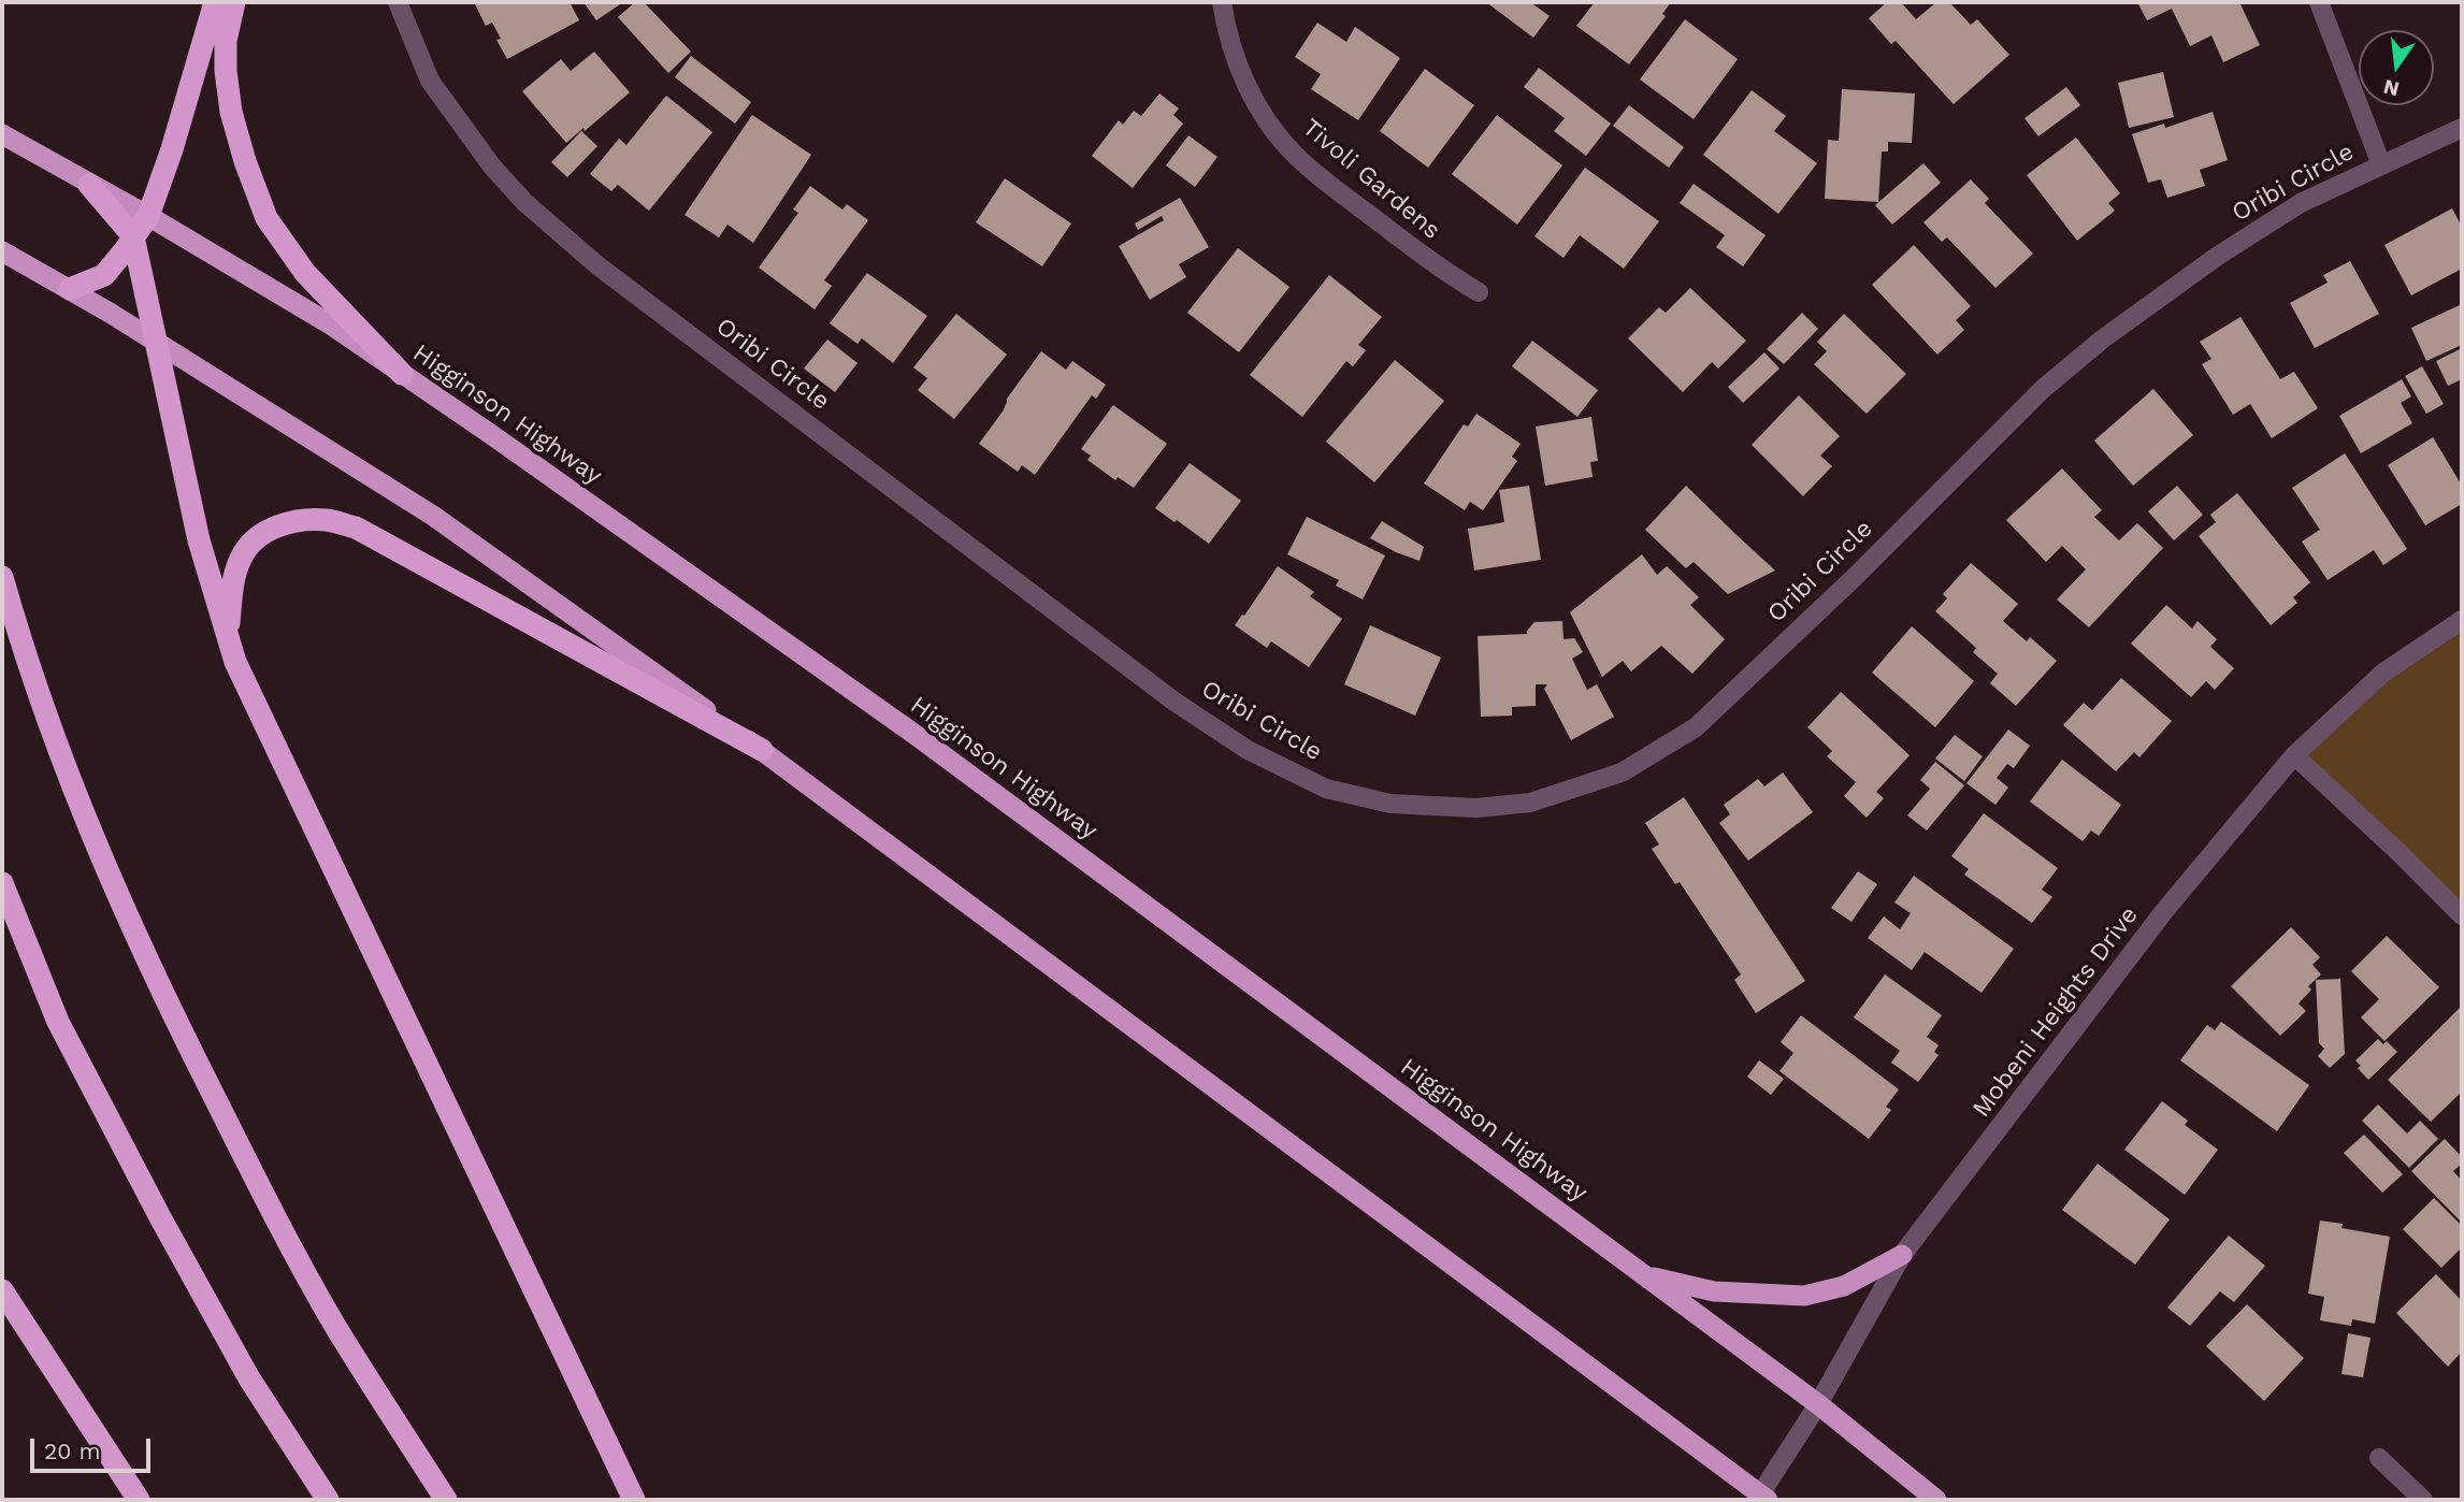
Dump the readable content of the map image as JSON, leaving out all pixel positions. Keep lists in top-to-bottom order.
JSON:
{
  "streets": {
    "highway": ["Higginson Highway"],
    "street": ["Tivoli Gardens", "Oribi Circle", "Mobeni Heights Drive"]
  },
  "crossings": [
    ["Higginson Highway", "Mobeni Heights Drive"]
  ],
  "scale_bar": "20 m",
  "north": "bottom"
}
